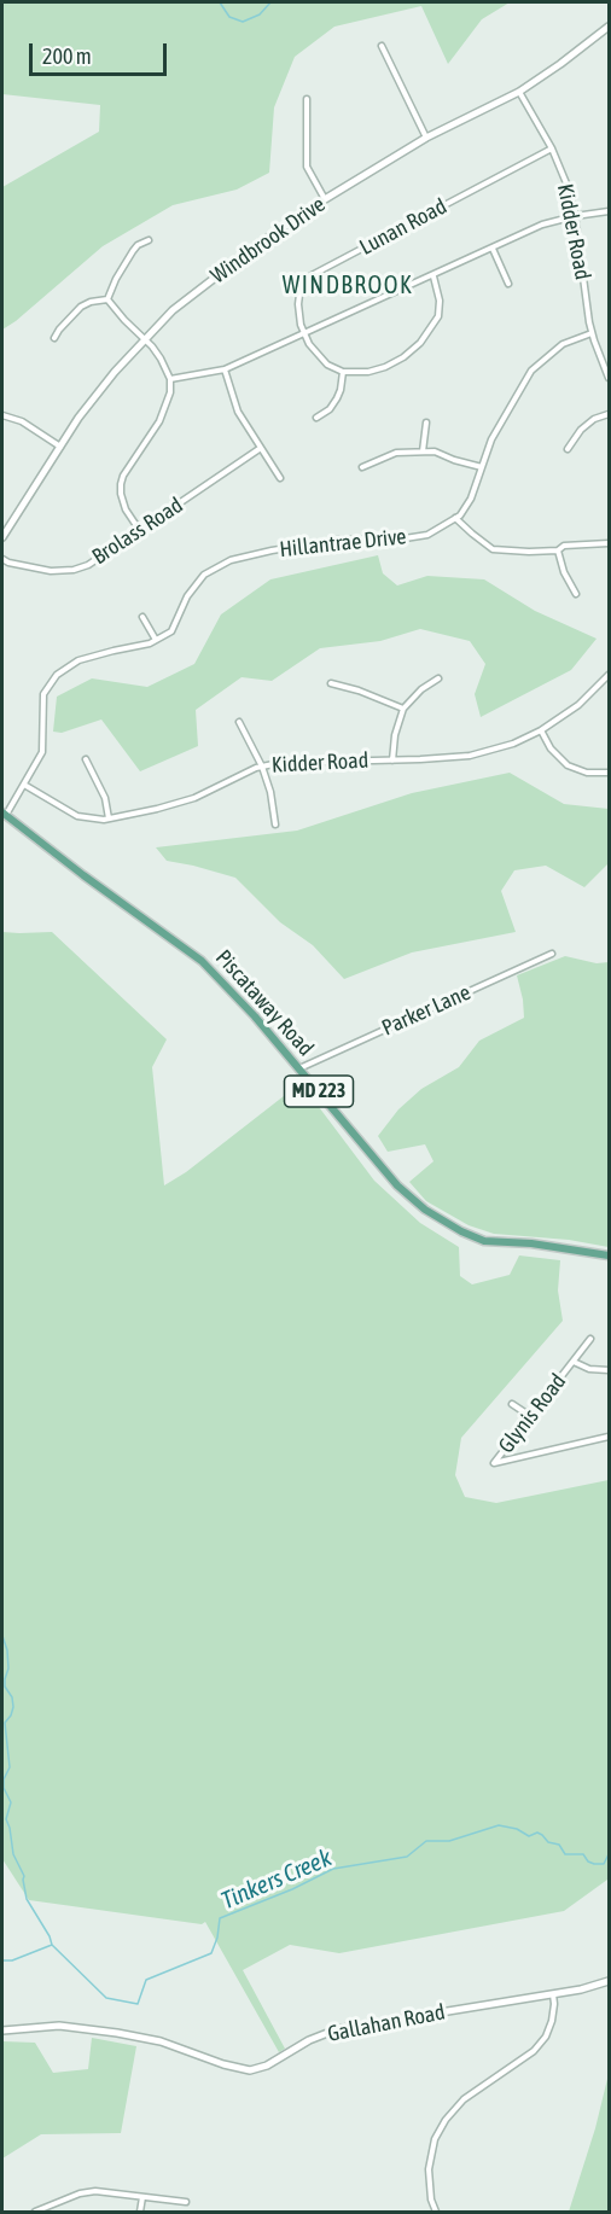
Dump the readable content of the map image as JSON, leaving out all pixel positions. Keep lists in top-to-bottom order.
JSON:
{
  "streets": {
    "main road": ["Piscataway Road", "MD 223"],
    "street": [
      "Lunan Road",
      "Kidder Road",
      "Windbrook Drive",
      "Brolass Road",
      "Hillantrae Drive",
      "Parker Lane",
      "Glynis Road",
      "Gallahan Road"
    ]
  },
  "crossings": [
    ["Lunan Road", "Kidder Road"],
    ["Kidder Road", "Windbrook Drive"],
    ["Piscataway Road", "Parker Lane"]
  ],
  "districts": ["WINDBROOK"],
  "water": ["Tinkers Creek"],
  "scale_bar": "200 m"
}
